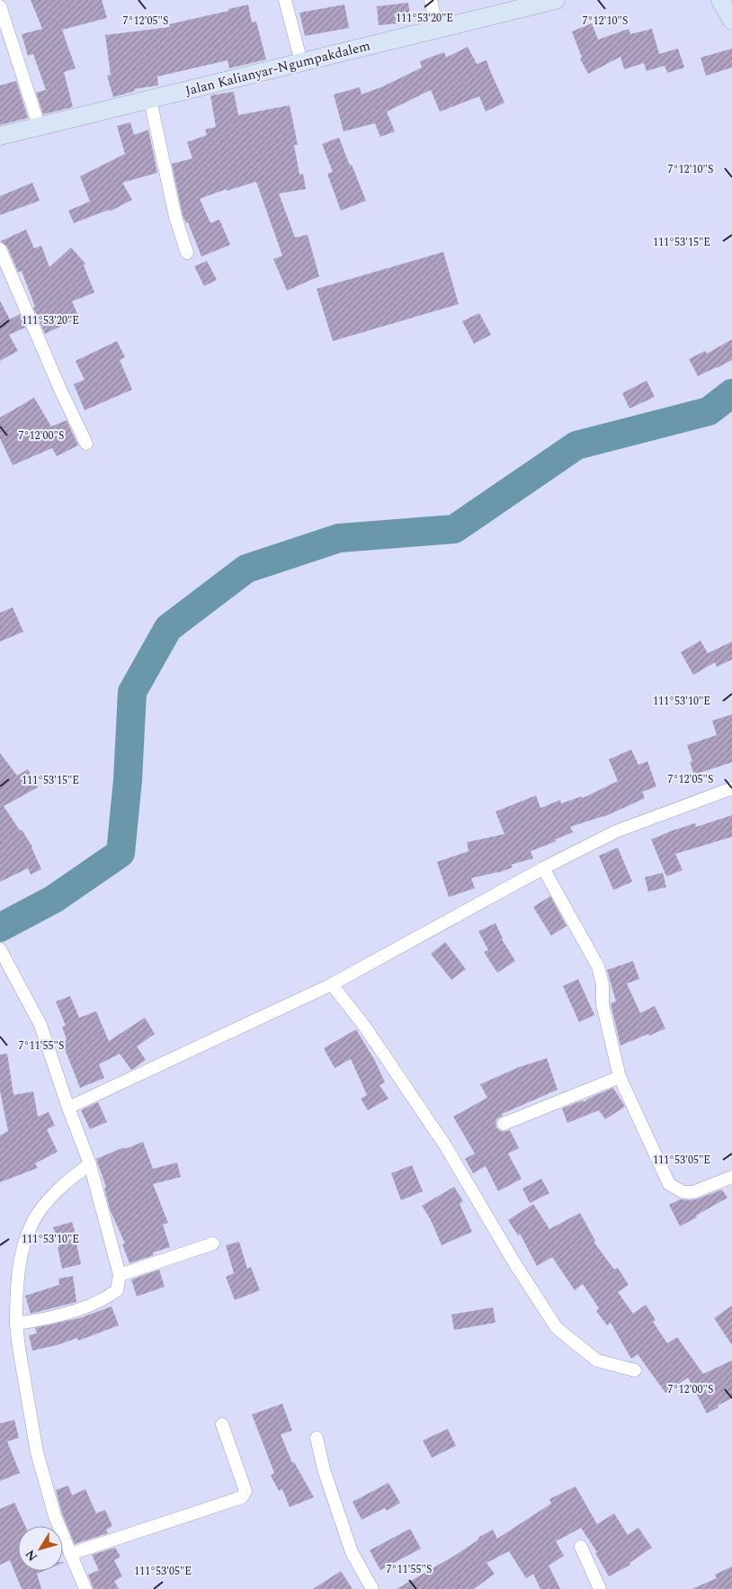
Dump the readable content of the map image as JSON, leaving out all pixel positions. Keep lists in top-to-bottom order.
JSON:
{
  "streets": {
    "street": ["Jalan Kalianyar-Ngumpakdalem"]
  },
  "north": "bottom left",
  "coordinates": [
    "111°53'20\"E",
    "7°12'05\"S",
    "7°12'10\"S",
    "111°53'15\"E",
    "7°12'00\"S",
    "111°53'10\"E",
    "7°11'55\"S",
    "111°53'05\"E"
  ]
}
